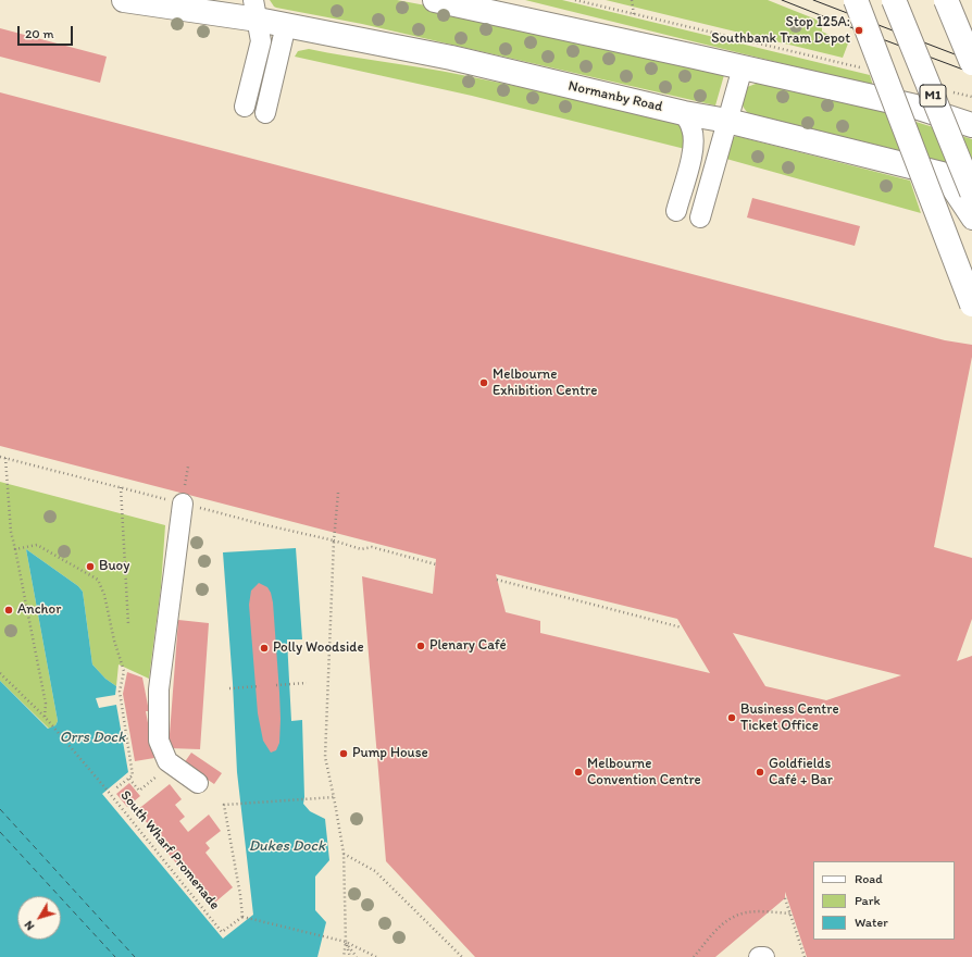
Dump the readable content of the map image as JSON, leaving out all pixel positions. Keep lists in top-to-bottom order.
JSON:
{
  "streets": {
    "main road": ["M1", "Normanby Road"],
    "path": ["South Wharf Promenade"]
  },
  "water": ["Orrs Dock", "Dukes Dock"],
  "places": [
    "Stop 125A: Southbank Tram Depot",
    "Melbourne Exhibition Centre",
    "Buoy",
    "Anchor",
    "Plenary Café",
    "Polly Woodside",
    "Business Centre Ticket Office",
    "Pump House",
    "Melbourne Convention Centre",
    "Goldfields Café + Bar"
  ],
  "legend": ["Road", "Park", "Water"],
  "scale_bar": "20 m",
  "north": "bottom left"
}
